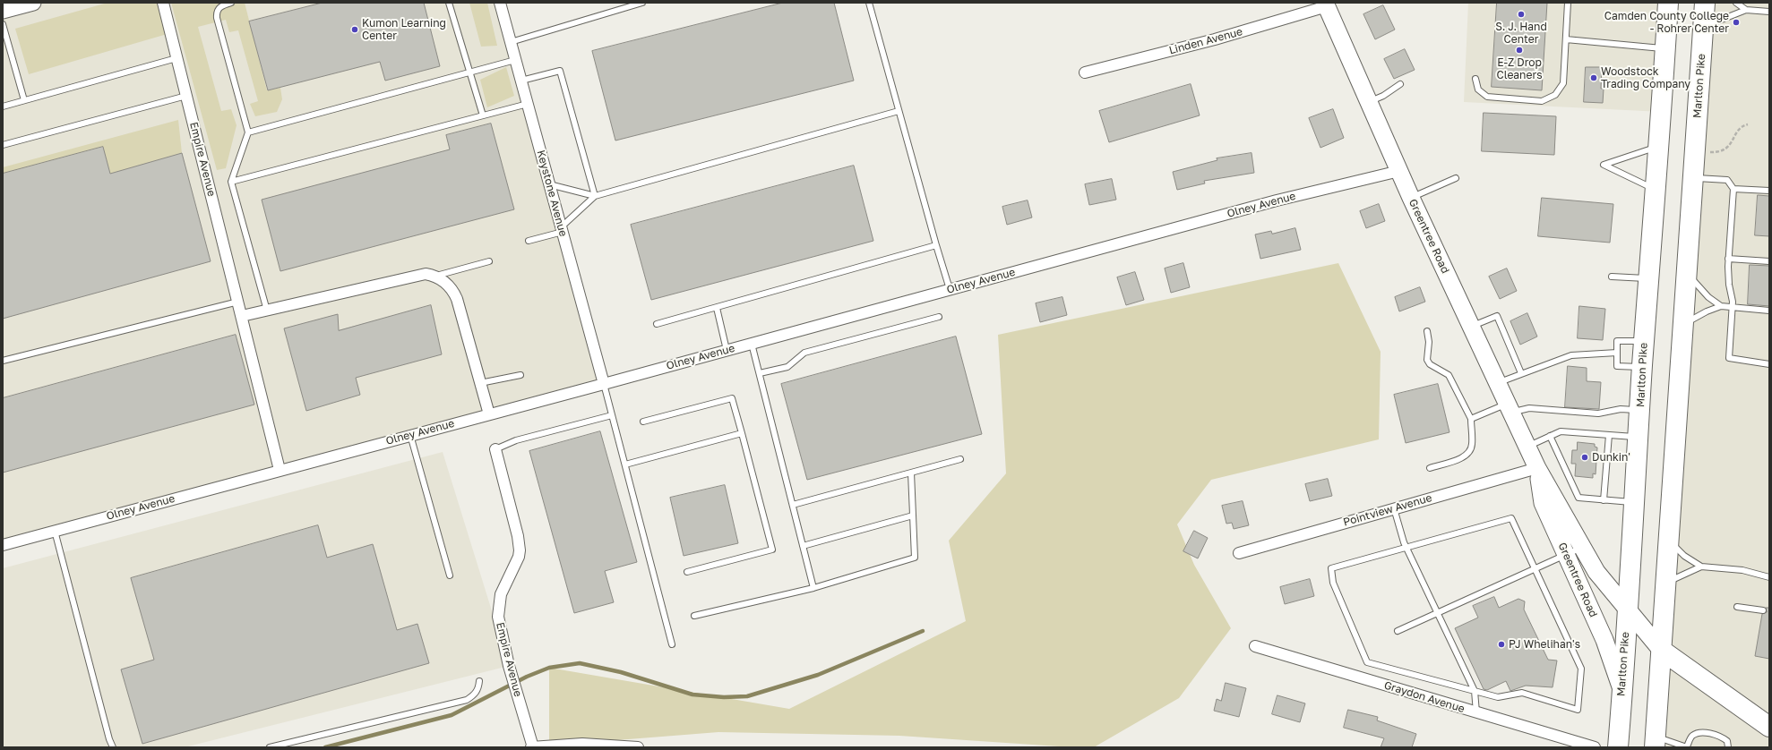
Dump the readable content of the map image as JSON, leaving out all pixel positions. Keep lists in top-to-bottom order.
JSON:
{
  "streets": {
    "highway": ["Marlton Pike"],
    "main road": ["Greentree Road"],
    "street": [
      "Linden Avenue",
      "Empire Avenue",
      "Keystone Avenue",
      "Olney Avenue",
      "Pointview Avenue",
      "Graydon Avenue"
    ]
  },
  "crossings": [
    ["Linden Avenue", "Greentree Road"],
    ["Marlton Pike", "Greentree Road"],
    ["Empire Avenue", "Olney Avenue"],
    ["Keystone Avenue", "Olney Avenue"],
    ["Olney Avenue", "Greentree Road"],
    ["Greentree Road", "Pointview Avenue"]
  ],
  "places": [
    "S. J. Hand Center",
    "Camden County College - Rohrer Center",
    "Kumon Learning Center",
    "E-Z Drop Cleaners",
    "Woodstock Trading Company",
    "Dunkin'",
    "PJ Whelihan's"
  ]
}
